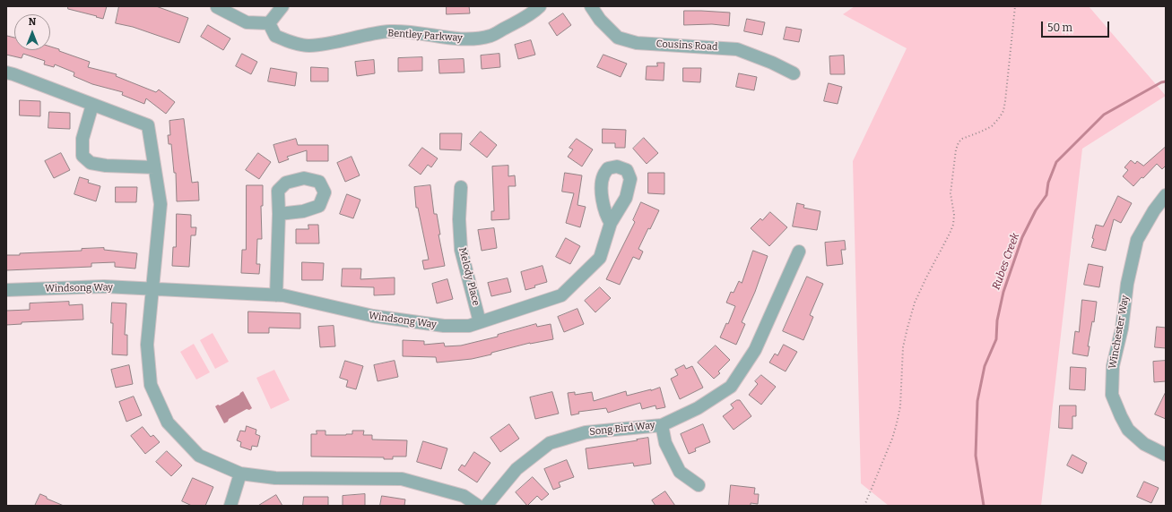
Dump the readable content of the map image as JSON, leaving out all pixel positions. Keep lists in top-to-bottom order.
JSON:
{
  "streets": {
    "street": [
      "Bentley Parkway",
      "Cousins Road",
      "Melody Place",
      "Windsong Way",
      "Winchester Way",
      "Song Bird Way"
    ]
  },
  "crossings": [
    ["Melody Place", "Windsong Way"]
  ],
  "water": ["Rubes Creek"],
  "scale_bar": "50 m",
  "north": "top"
}
